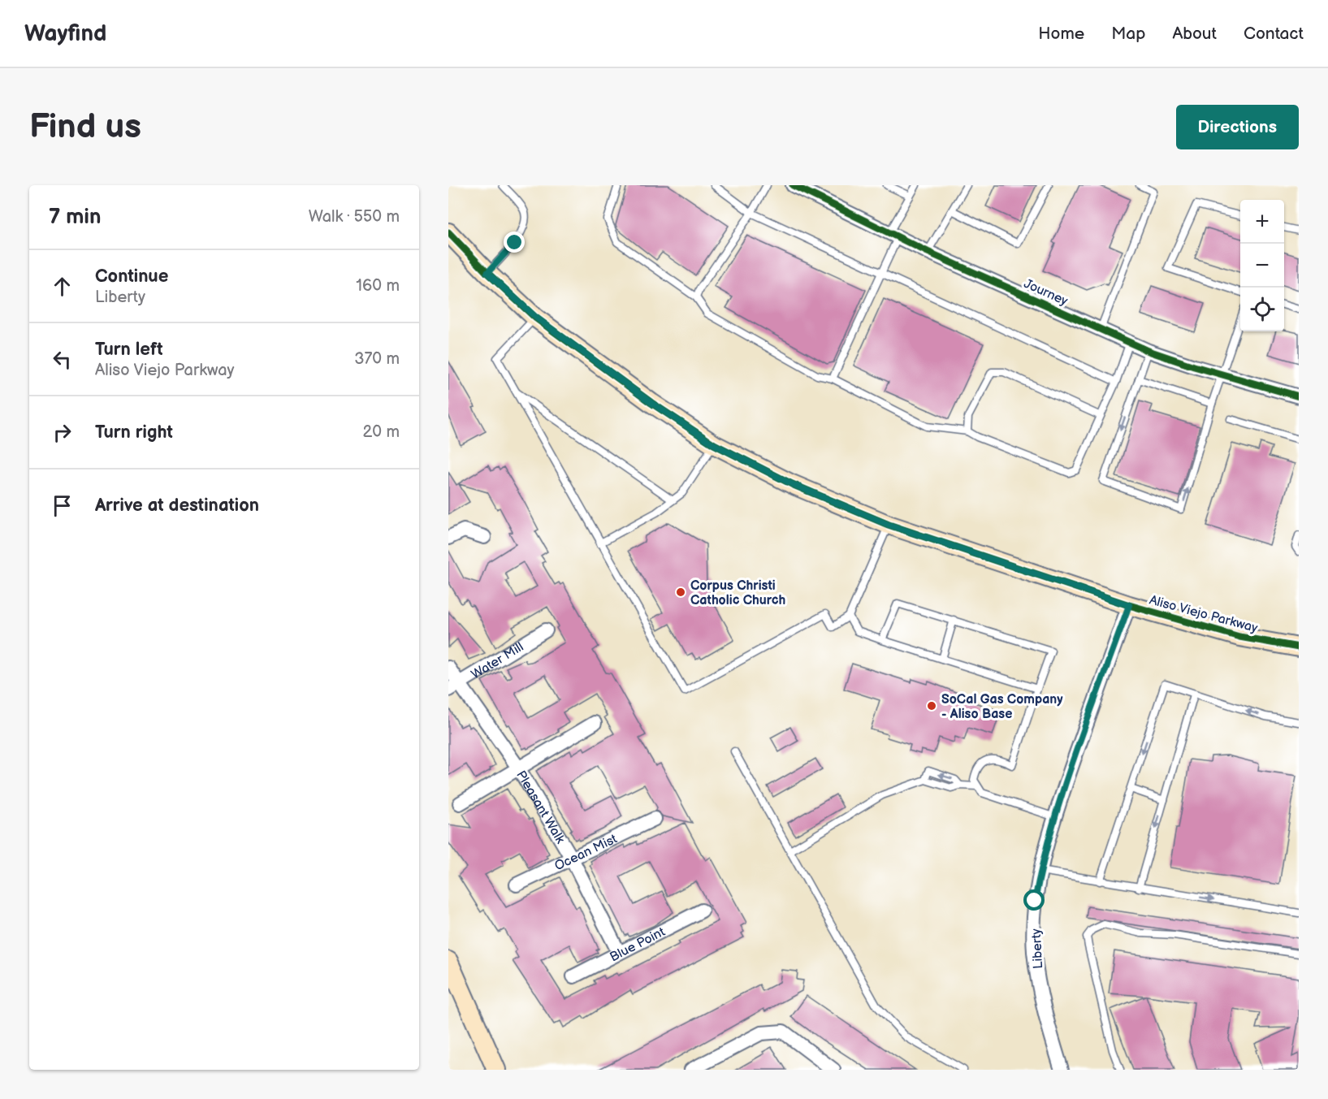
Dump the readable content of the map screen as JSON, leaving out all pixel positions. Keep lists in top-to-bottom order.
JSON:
{
  "streets": {
    "main road": ["Aliso Viejo Parkway"],
    "street": [
      "Journey",
      "Water Mill",
      "Pleasant Walk",
      "Ocean Mist",
      "Blue Point",
      "Liberty"
    ]
  },
  "crossings": [
    ["Aliso Viejo Parkway", "Liberty"],
    ["Water Mill", "Pleasant Walk"],
    ["Pleasant Walk", "Ocean Mist"],
    ["Pleasant Walk", "Blue Point"]
  ],
  "places": ["Corpus Christi Catholic Church", "SoCal Gas Company - Aliso Base"],
  "page": {
    "header": "Wayfind",
    "nav": [
      "Home",
      "Map",
      "About",
      "Contact"
    ],
    "buttons": "Directions",
    "title": "Find us",
    "heading": ["7 min", "Walk · 550 m"],
    "map_buttons": ["+", "−"],
    "list": [
      ["Continue", "Liberty", "160 m"],
      ["Turn left", "Aliso Viejo Parkway", "370 m"],
      ["Turn right", "20 m"],
      "Arrive at destination"
    ]
  }
}
